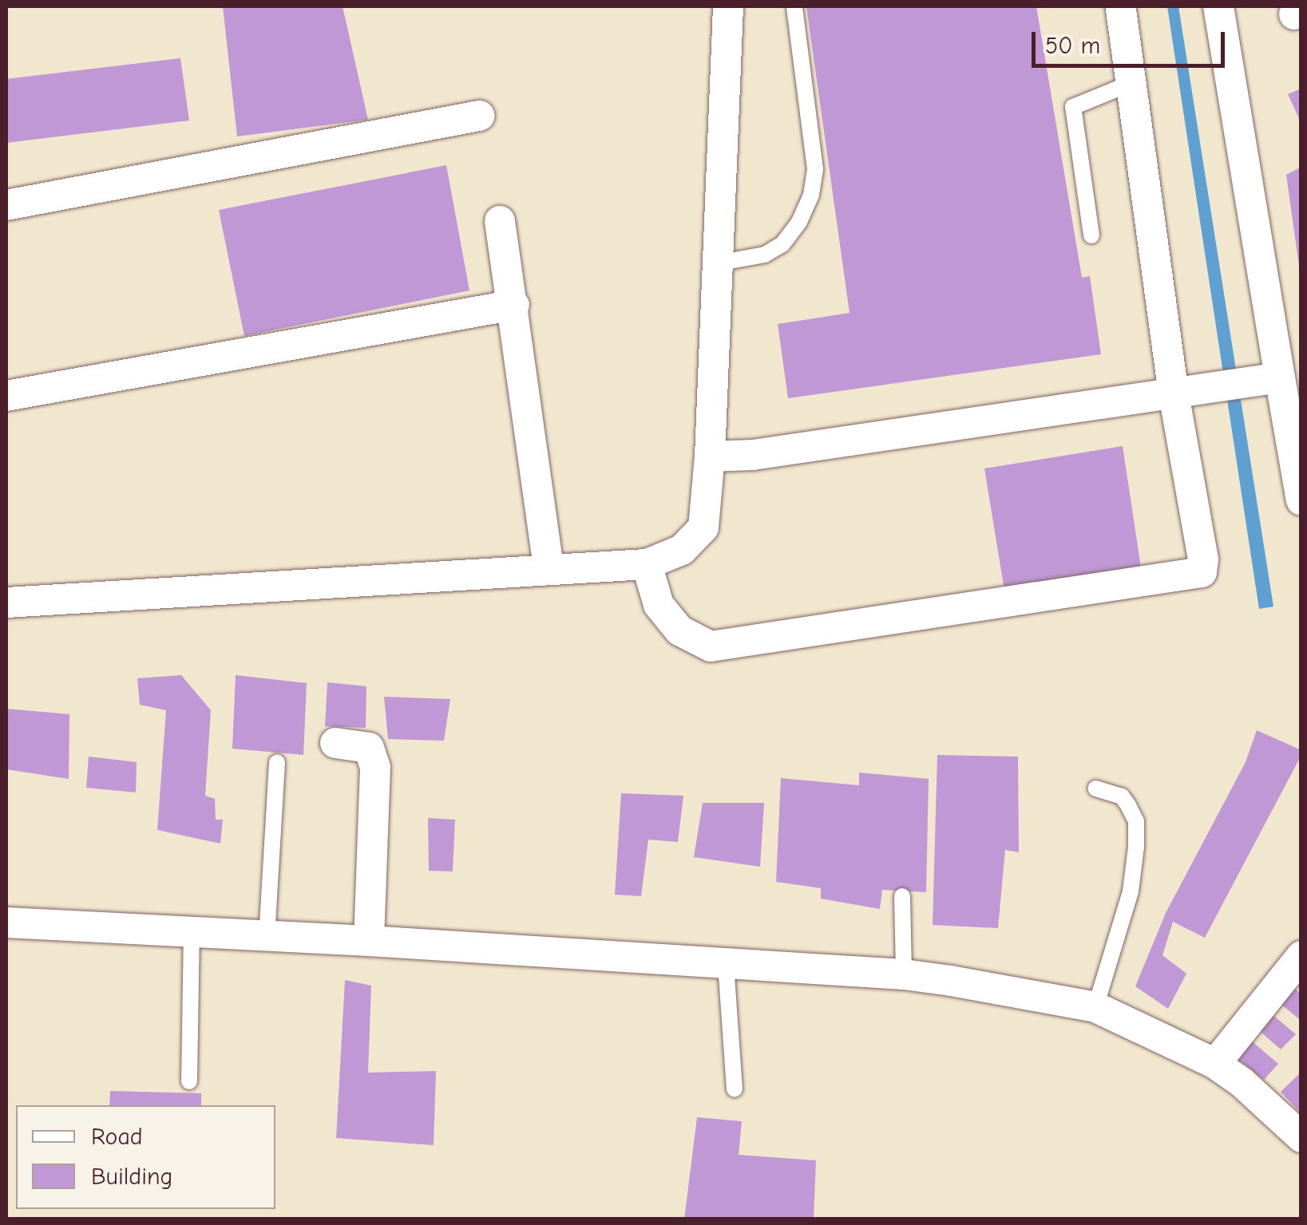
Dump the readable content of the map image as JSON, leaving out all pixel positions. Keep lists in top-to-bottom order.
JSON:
{
  "legend": ["Road", "Building"],
  "scale_bar": "50 m"
}
